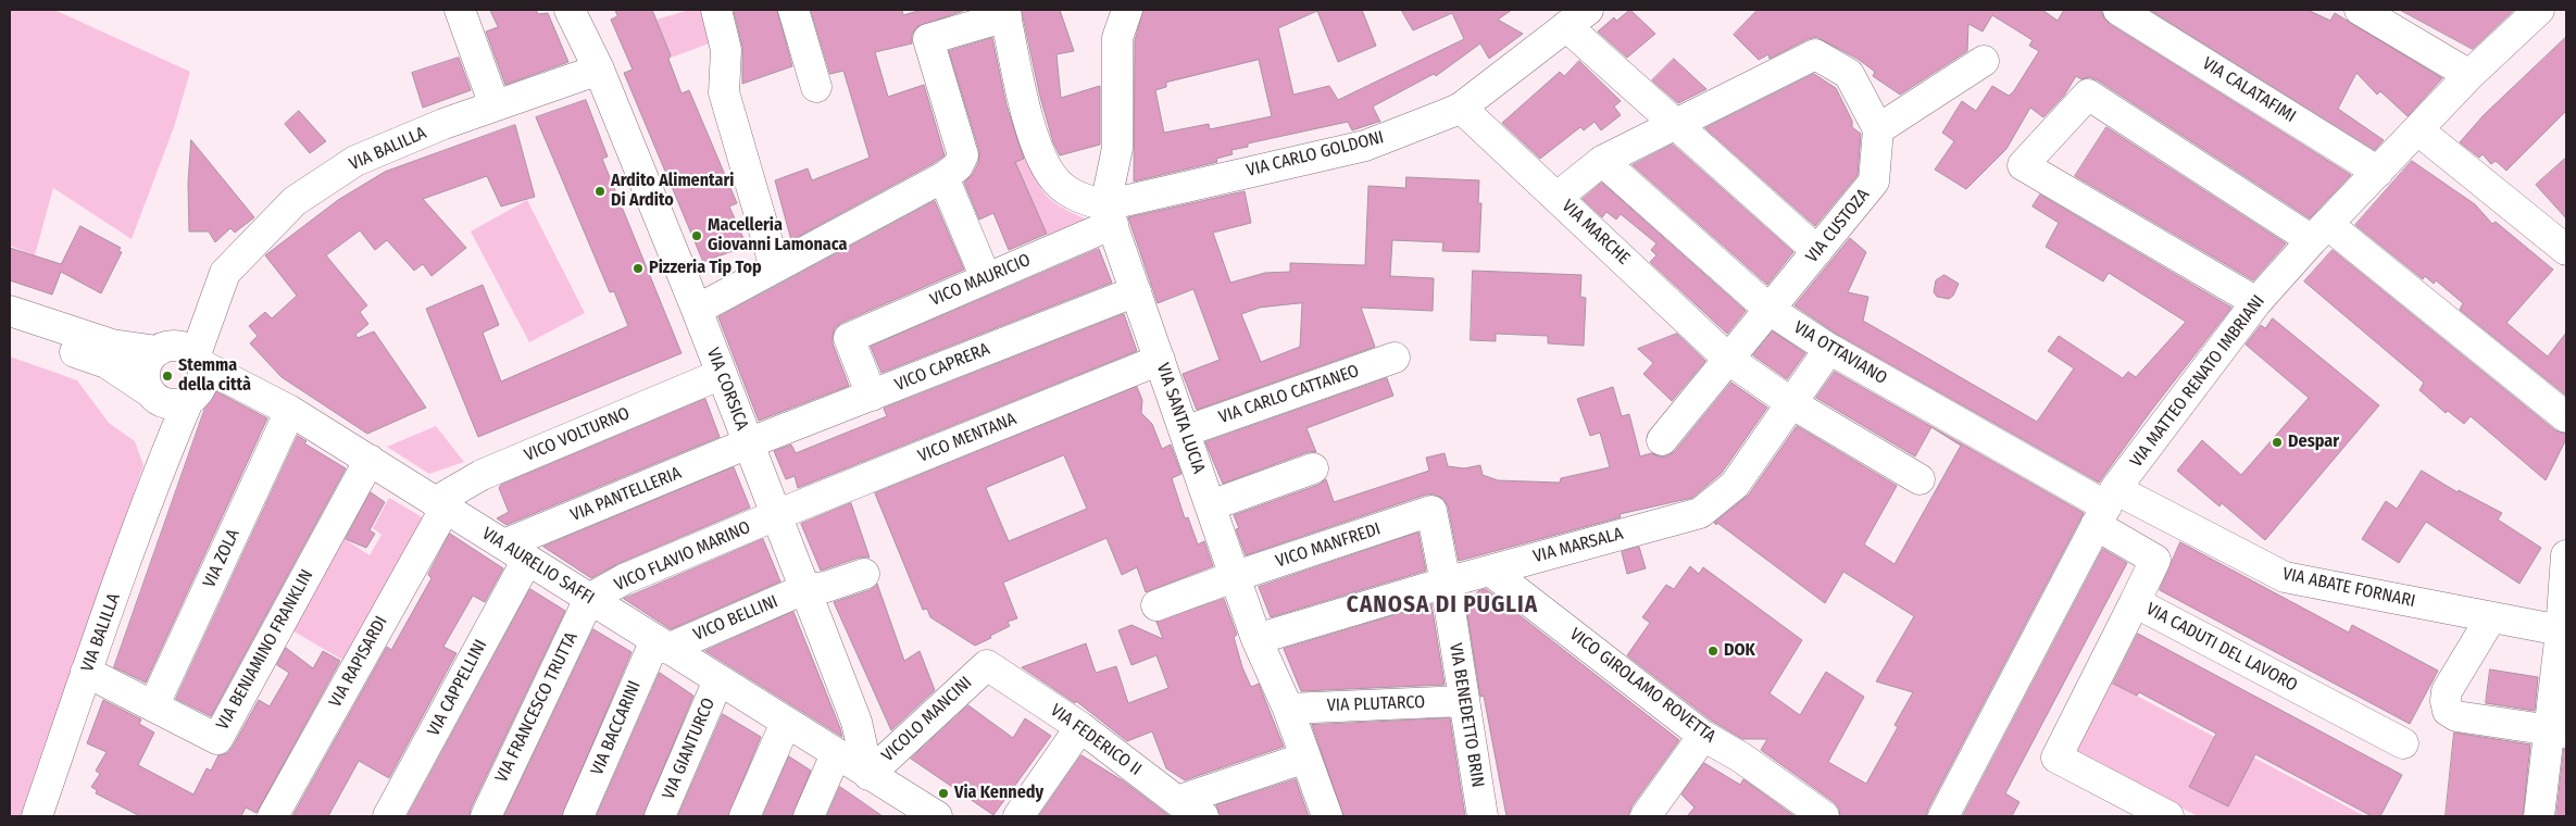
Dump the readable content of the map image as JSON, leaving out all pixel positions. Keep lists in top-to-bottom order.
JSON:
{
  "streets": {
    "street": [
      "VIA CALATAFIMI",
      "VIA BALILLA",
      "VIA CARLO GOLDONI",
      "VIA CUSTOZA",
      "VIA MARCHE",
      "VICO MAURICIO",
      "VIA OTTAVIANO",
      "VICO CAPRERA",
      "VIA MATTEO RENATO IMBRIANI",
      "VIA CORSICA",
      "VIA CARLO CATTANEO",
      "VIA SANTA LUCIA",
      "VICO VOLTURNO",
      "VICO MENTANA",
      "VIA PANTELLERIA",
      "VICO MANFREDI",
      "VIA MARSALA",
      "VICO FLAVIO MARINO",
      "VIA ZOLA",
      "VIA AURELIO SAFFI",
      "VIA ABATE FORNARI",
      "VICO BELLINI",
      "VIA CADUTI DEL LAVORO",
      "VIA BENIAMINO FRANKLIN",
      "VIA RAPISARDI",
      "VICO GIROLAMO ROVETTA",
      "VIA CAPPELLINI",
      "VIA PLUTARCO",
      "VIA FRANCESCO TRUTTA",
      "VIA BENEDETTO BRIN",
      "VICOLO MANCINI",
      "VIA BACCARINI",
      "VIA FEDERICO II",
      "VIA GIANTURCO"
    ]
  },
  "crossings": [
    ["VIA CALATAFIMI", "VIA MATTEO RENATO IMBRIANI"],
    ["VIA BALILLA", "VIA CORSICA"],
    ["VIA BALILLA", "VIA AURELIO SAFFI"],
    ["VIA BALILLA", "VIA BENIAMINO FRANKLIN"],
    ["VIA CARLO GOLDONI", "VIA MARCHE"],
    ["VIA CARLO GOLDONI", "VICO MAURICIO"],
    ["VIA CARLO GOLDONI", "VIA SANTA LUCIA"],
    ["VIA CUSTOZA", "VIA MARCHE"],
    ["VIA CUSTOZA", "VIA OTTAVIANO"],
    ["VIA MARCHE", "VIA MARSALA"],
    ["VICO MAURICIO", "VICO CAPRERA"],
    ["VICO MAURICIO", "VIA SANTA LUCIA"],
    ["VIA OTTAVIANO", "VIA MATTEO RENATO IMBRIANI"],
    ["VIA OTTAVIANO", "VIA MARSALA"],
    ["VIA OTTAVIANO", "VIA ABATE FORNARI"],
    ["VICO CAPRERA", "VIA CORSICA"],
    ["VICO CAPRERA", "VIA SANTA LUCIA"],
    ["VICO CAPRERA", "VIA PANTELLERIA"],
    ["VIA MATTEO RENATO IMBRIANI", "VIA ABATE FORNARI"],
    ["VIA CORSICA", "VICO VOLTURNO"],
    ["VIA CORSICA", "VICO MENTANA"],
    ["VIA CORSICA", "VIA PANTELLERIA"],
    ["VIA CORSICA", "VICO FLAVIO MARINO"],
    ["VIA CORSICA", "VIA AURELIO SAFFI"],
    ["VIA CORSICA", "VICO BELLINI"],
    ["VIA CORSICA", "VICOLO MANCINI"],
    ["VIA CARLO CATTANEO", "VIA SANTA LUCIA"],
    ["VIA SANTA LUCIA", "VICO MENTANA"],
    ["VIA SANTA LUCIA", "VICO MANFREDI"],
    ["VIA SANTA LUCIA", "VIA MARSALA"],
    ["VIA SANTA LUCIA", "VIA PLUTARCO"],
    ["VICO VOLTURNO", "VIA AURELIO SAFFI"],
    ["VICO VOLTURNO", "VIA RAPISARDI"],
    ["VICO MENTANA", "VICO FLAVIO MARINO"],
    ["VIA PANTELLERIA", "VIA AURELIO SAFFI"],
    ["VIA PANTELLERIA", "VIA CAPPELLINI"],
    ["VICO MANFREDI", "VIA MARSALA"],
    ["VICO MANFREDI", "VIA BENEDETTO BRIN"],
    ["VIA MARSALA", "VICO GIROLAMO ROVETTA"],
    ["VIA MARSALA", "VIA BENEDETTO BRIN"],
    ["VICO FLAVIO MARINO", "VIA AURELIO SAFFI"],
    ["VICO FLAVIO MARINO", "VIA FRANCESCO TRUTTA"],
    ["VIA ZOLA", "VIA AURELIO SAFFI"],
    ["VIA ZOLA", "VIA BENIAMINO FRANKLIN"],
    ["VIA AURELIO SAFFI", "VICO BELLINI"],
    ["VIA AURELIO SAFFI", "VIA BENIAMINO FRANKLIN"],
    ["VIA AURELIO SAFFI", "VIA RAPISARDI"],
    ["VIA AURELIO SAFFI", "VIA CAPPELLINI"],
    ["VIA AURELIO SAFFI", "VIA FRANCESCO TRUTTA"],
    ["VIA AURELIO SAFFI", "VICOLO MANCINI"],
    ["VIA AURELIO SAFFI", "VIA BACCARINI"],
    ["VIA AURELIO SAFFI", "VIA GIANTURCO"],
    ["VICO BELLINI", "VIA BACCARINI"],
    ["VIA PLUTARCO", "VIA BENEDETTO BRIN"],
    ["VICOLO MANCINI", "VIA FEDERICO II"]
  ],
  "districts": ["CANOSA DI PUGLIA"],
  "places": [
    "Ardito Alimentari Di Ardito",
    "Macelleria Giovanni Lamonaca",
    "Pizzeria Tip Top",
    "Stemma della città",
    "Despar",
    "DOK",
    "Via Kennedy"
  ]
}
